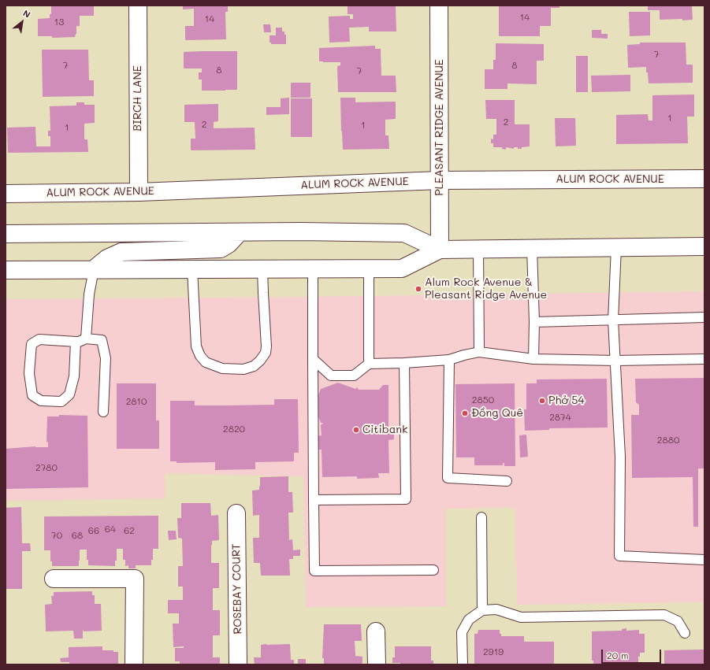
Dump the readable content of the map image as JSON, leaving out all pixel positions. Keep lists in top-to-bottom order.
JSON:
{
  "streets": {
    "street": [
      "BIRCH LANE",
      "PLEASANT RIDGE AVENUE",
      "ALUM ROCK AVENUE",
      "ROSEBAY COURT"
    ]
  },
  "crossings": [
    ["BIRCH LANE", "ALUM ROCK AVENUE"],
    ["PLEASANT RIDGE AVENUE", "ALUM ROCK AVENUE"]
  ],
  "places": [
    "Alum Rock Avenue & Pleasant Ridge Avenue",
    "Phở 54",
    "Đồng Quê",
    "Citibank"
  ],
  "house_numbers": [
    "14",
    "14",
    "13",
    "7",
    "7",
    "8",
    "8",
    "7",
    "1",
    "2",
    "2",
    "1",
    "1",
    "2850",
    "2810",
    "2874",
    "2820",
    "2880",
    "2780",
    "64",
    "66",
    "62",
    "70",
    "68",
    "2919"
  ],
  "scale_bar": "20 m",
  "north": "top right"
}
